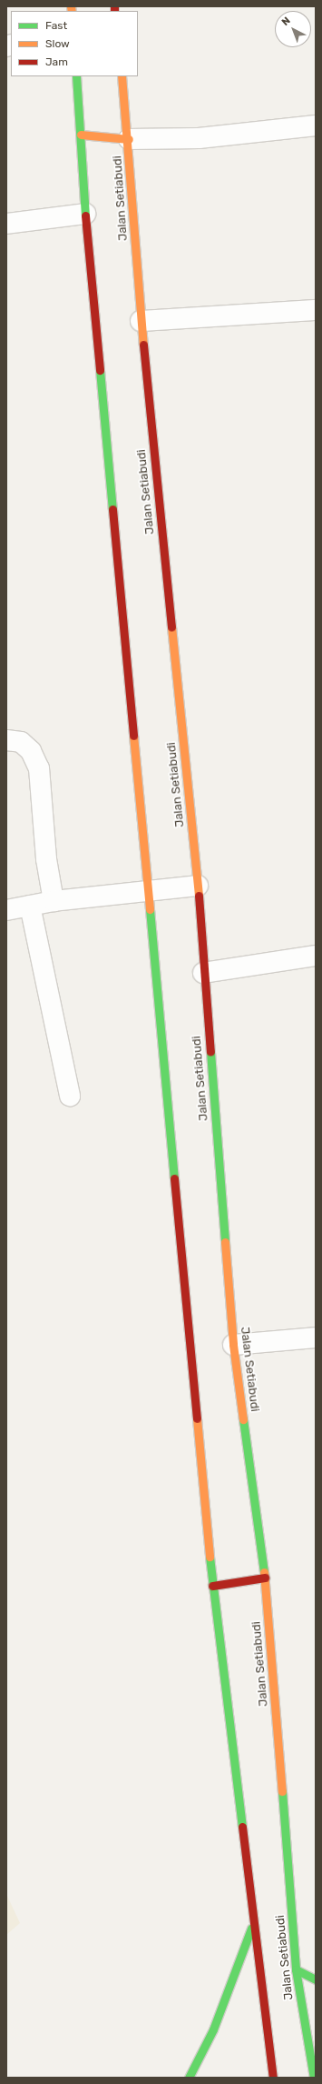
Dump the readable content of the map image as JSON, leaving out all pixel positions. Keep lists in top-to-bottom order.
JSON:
{
  "streets": {
    "main road": ["Jalan Setiabudi"]
  },
  "legend": ["Fast", "Slow", "Jam"],
  "north": "top left"
}
